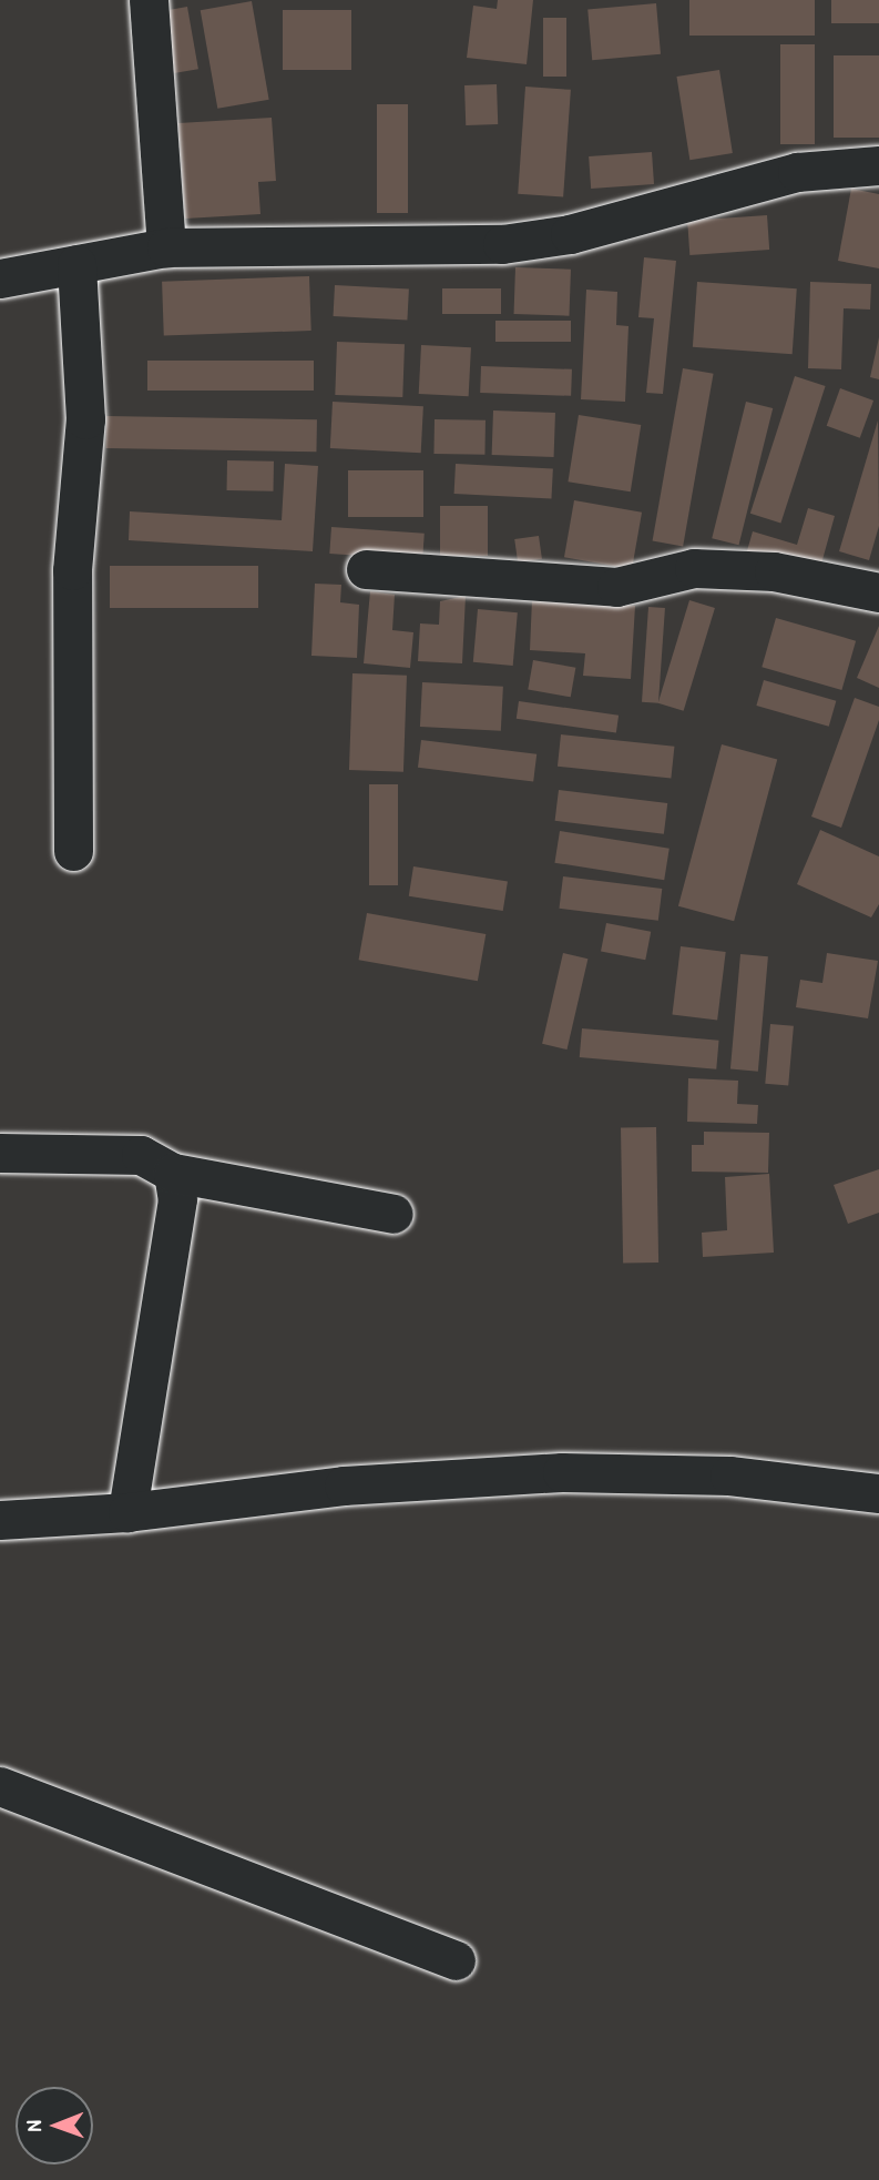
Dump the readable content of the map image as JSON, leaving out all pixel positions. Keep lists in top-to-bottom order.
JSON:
{
  "north": "left"
}
